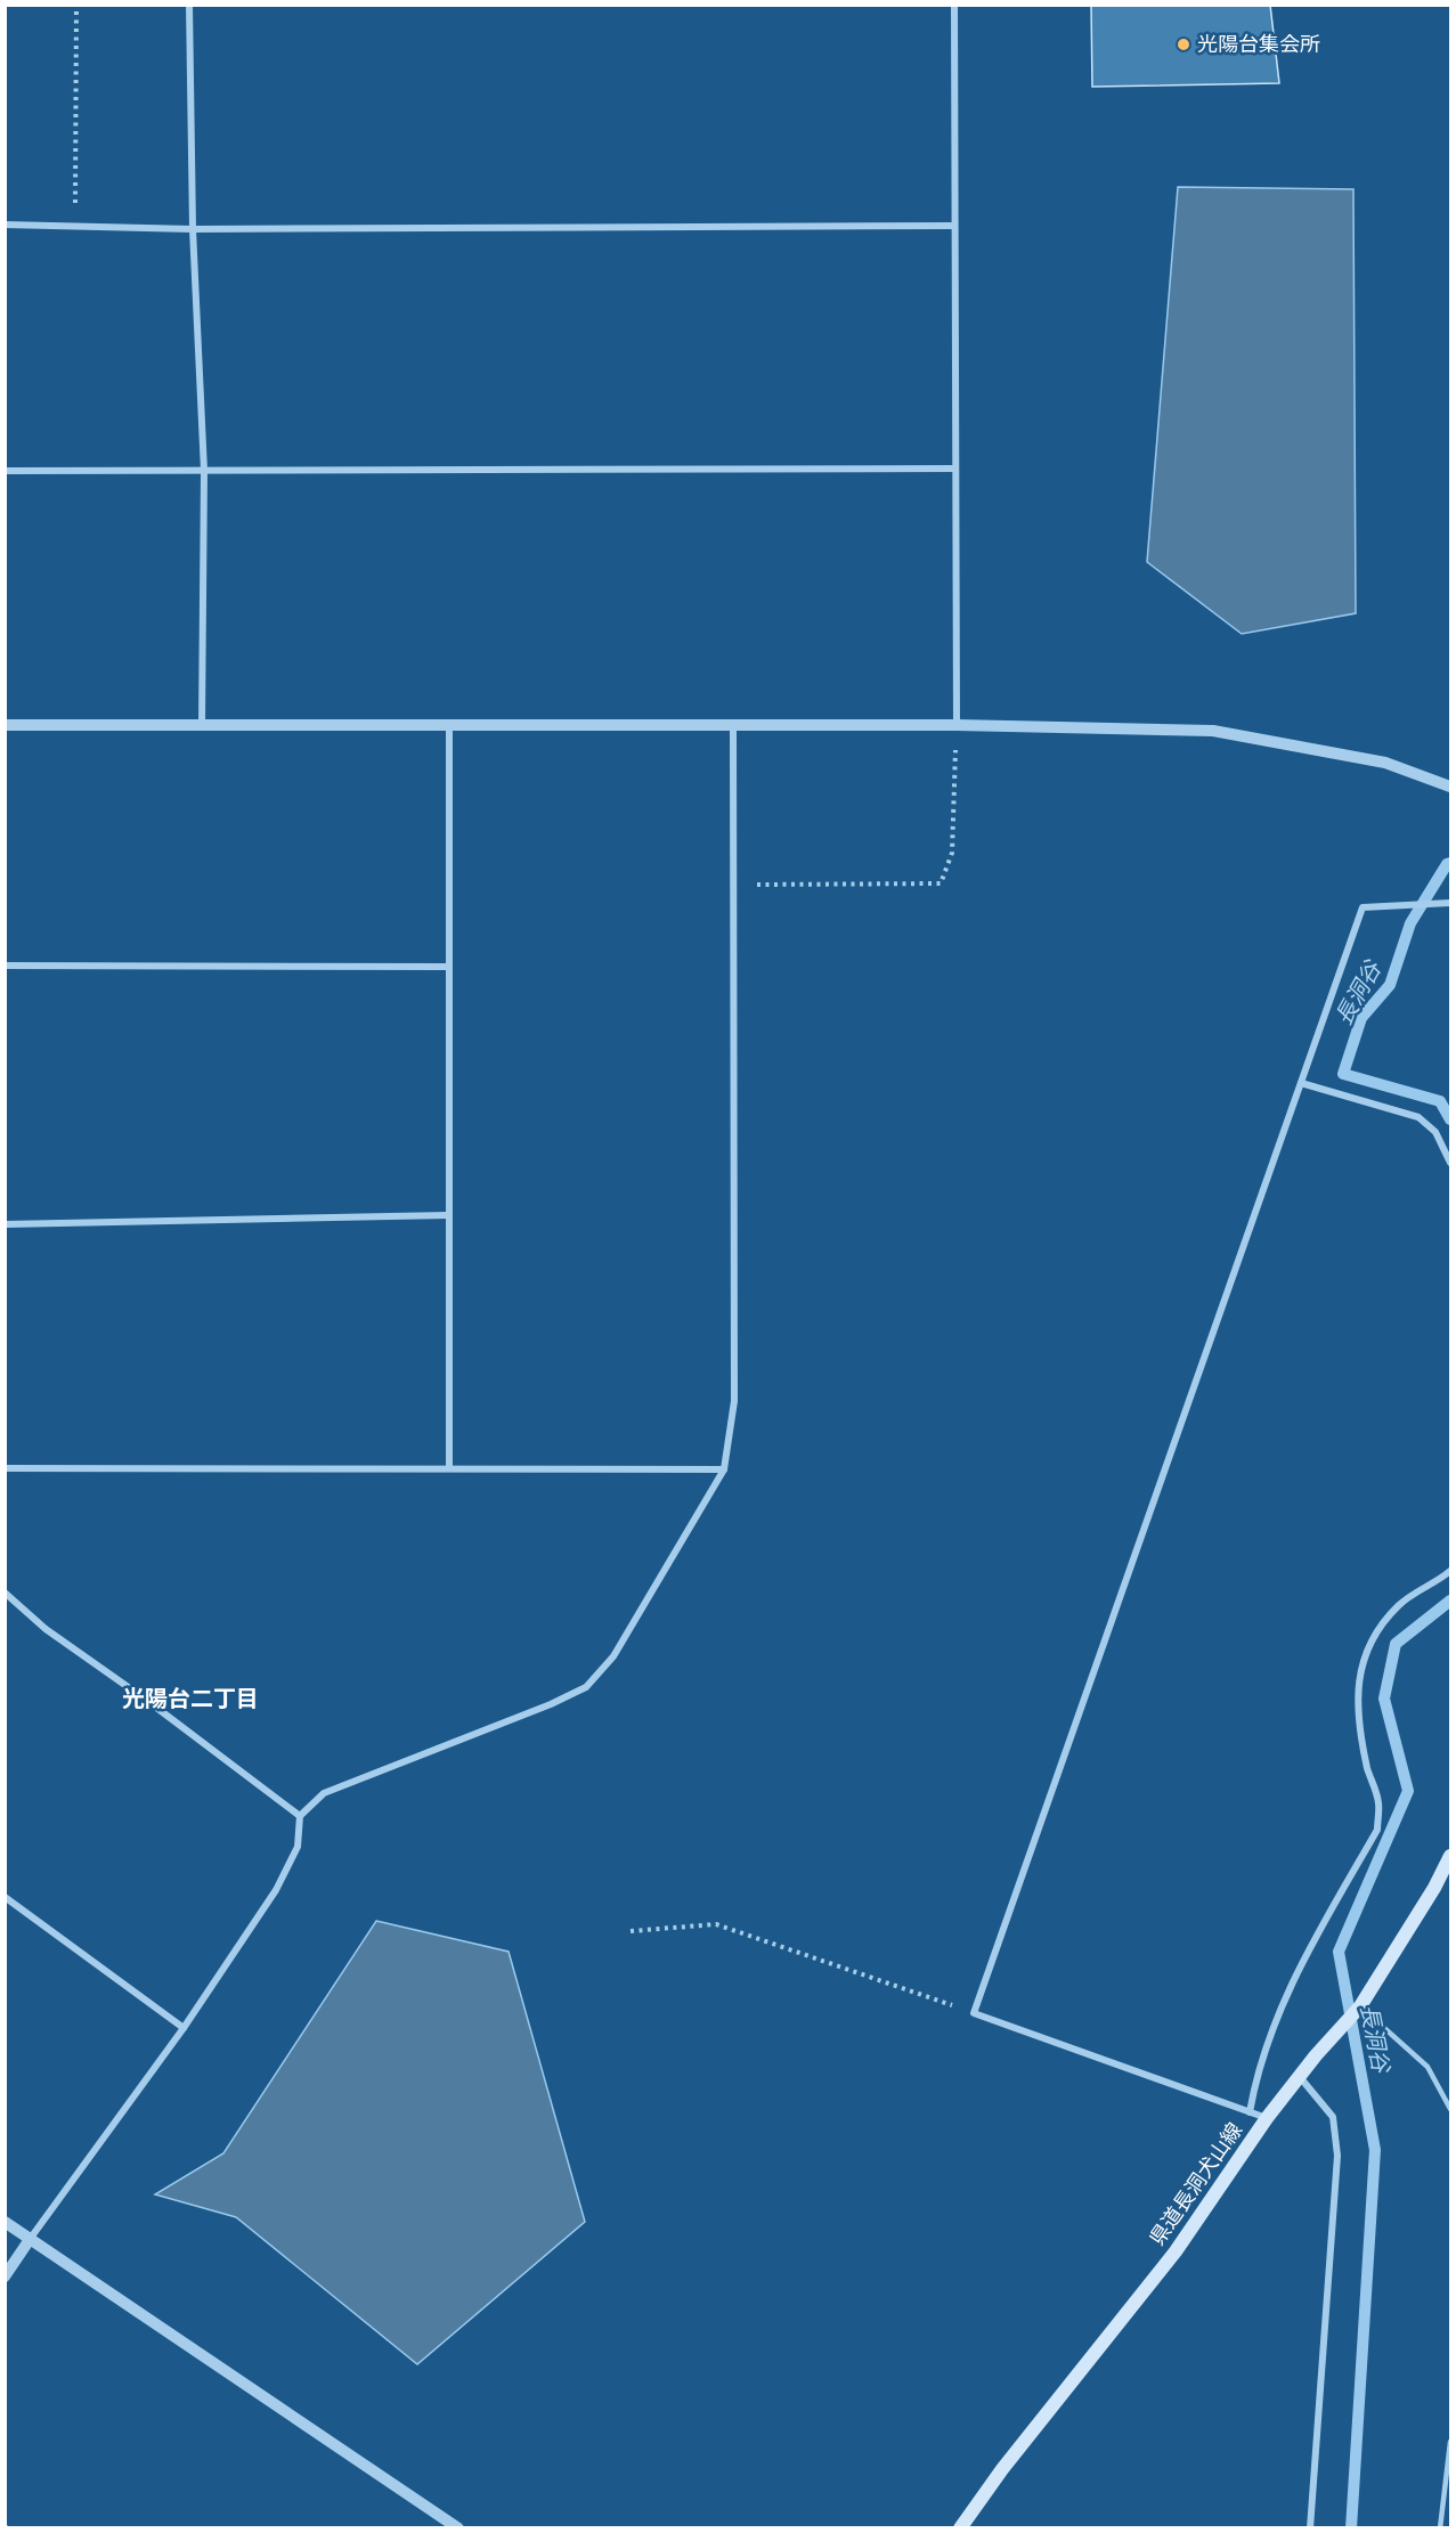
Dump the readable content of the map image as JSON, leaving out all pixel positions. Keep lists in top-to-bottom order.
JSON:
{
  "streets": {
    "main road": ["県道長洞犬山線"]
  },
  "districts": ["光陽台二丁目"],
  "water": ["長洞谷"],
  "places": ["光陽台集会所"]
}
